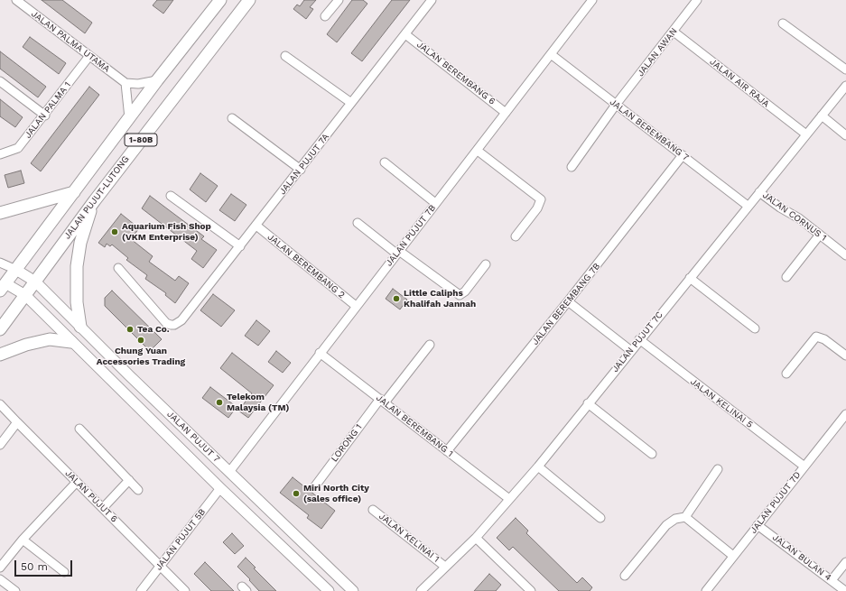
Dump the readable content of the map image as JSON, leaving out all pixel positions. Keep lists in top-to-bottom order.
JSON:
{
  "streets": {
    "highway": ["1-80B", "JALAN PUJUT-LUTONG"],
    "main road": ["JALAN PUJUT 7"],
    "street": [
      "JALAN PALMA UTAMA",
      "JALAN AWAN",
      "JALAN BEREMBANG 6",
      "JALAN AIR RAJA",
      "JALAN PALMA 1",
      "JALAN BEREMBANG 7",
      "JALAN PUJUT 7A",
      "JALAN CORNUS 1",
      "JALAN PUJUT 7B",
      "JALAN BEREMBANG 2",
      "JALAN BEREMBANG 7B",
      "JALAN PUJUT 7C",
      "JALAN KELINAI 5",
      "JALAN BEREMBANG 1",
      "LORONG 1",
      "JALAN PUJUT 6",
      "JALAN PUJUT 7D",
      "JALAN KELINAI 1",
      "JALAN PUJUT 5B",
      "JALAN BULAN 4"
    ]
  },
  "crossings": [
    ["JALAN PALMA UTAMA", "JALAN PALMA 1"],
    ["JALAN AWAN", "JALAN AIR RAJA"],
    ["JALAN AWAN", "JALAN BEREMBANG 7"],
    ["JALAN BEREMBANG 6", "JALAN PUJUT 7A"],
    ["JALAN BEREMBANG 6", "JALAN PUJUT 7B"],
    ["JALAN AIR RAJA", "JALAN PUJUT 7C"],
    ["JALAN BEREMBANG 7", "JALAN PUJUT 7B"],
    ["JALAN BEREMBANG 7", "JALAN BEREMBANG 7B"],
    ["JALAN BEREMBANG 7", "JALAN PUJUT 7C"],
    ["JALAN PUJUT 7A", "JALAN BEREMBANG 2"],
    ["JALAN PUJUT-LUTONG", "JALAN PUJUT 7"],
    ["JALAN CORNUS 1", "JALAN PUJUT 7C"],
    ["JALAN PUJUT 7B", "JALAN BEREMBANG 2"],
    ["JALAN PUJUT 7B", "JALAN BEREMBANG 1"],
    ["JALAN PUJUT 7B", "JALAN PUJUT 7"],
    ["JALAN BEREMBANG 7B", "JALAN BEREMBANG 1"],
    ["JALAN PUJUT 7C", "JALAN KELINAI 5"],
    ["JALAN PUJUT 7C", "JALAN BEREMBANG 1"],
    ["JALAN PUJUT 7C", "JALAN KELINAI 1"],
    ["JALAN KELINAI 5", "JALAN PUJUT 7D"],
    ["JALAN BEREMBANG 1", "LORONG 1"],
    ["JALAN PUJUT 7", "JALAN PUJUT 5B"],
    ["JALAN PUJUT 6", "JALAN PUJUT 5B"],
    ["JALAN PUJUT 7D", "JALAN BULAN 4"]
  ],
  "places": [
    "Aquarium Fish Shop (VKM Enterprise)",
    "Little Caliphs Khalifah Jannah",
    "Tea Co.",
    "Chung Yuan Accessories Trading",
    "Telekom Malaysia (TM)",
    "Miri North City (sales office)"
  ],
  "scale_bar": "50 m"
}
